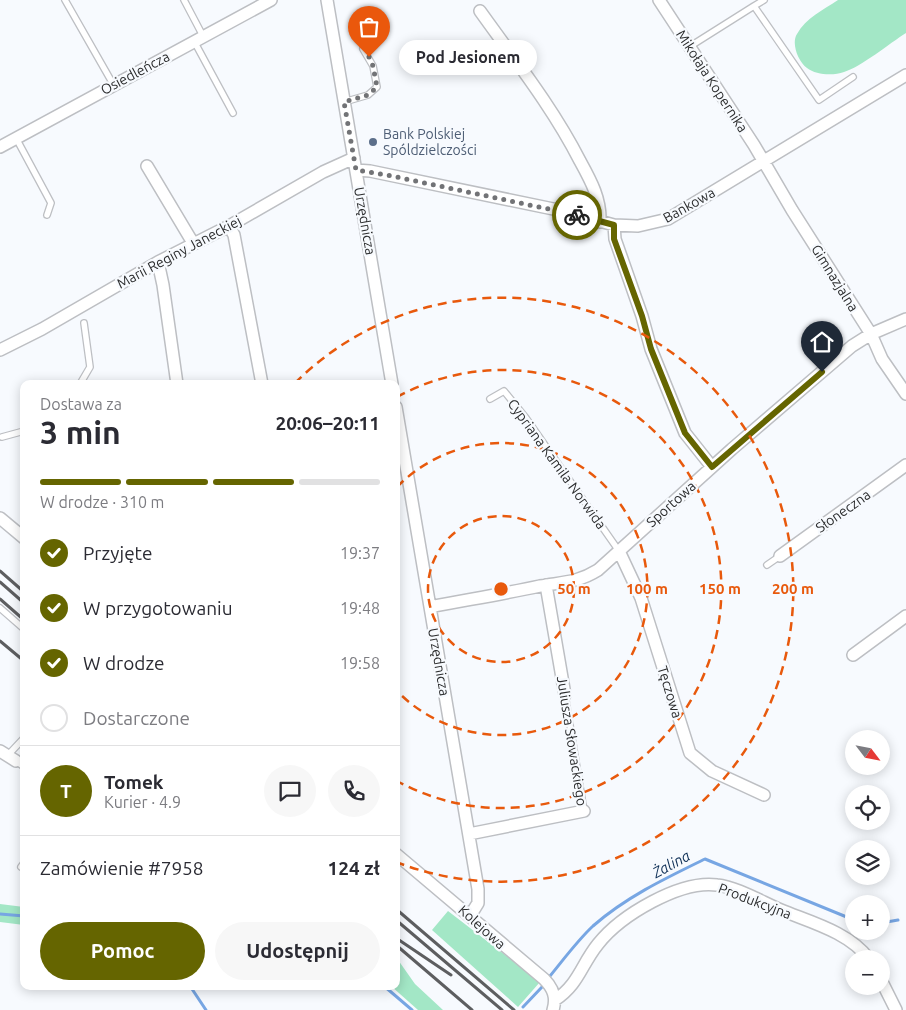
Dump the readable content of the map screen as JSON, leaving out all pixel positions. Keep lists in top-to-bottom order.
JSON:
{
  "streets": {
    "street": [
      "Osiedleńcza",
      "Mikołaja Kopernika",
      "Bankowa",
      "Urzędnicza",
      "Marii Reginy Janeckiej",
      "Gimnazjalna",
      "Sportowa",
      "Słoneczna",
      "Tęczowa",
      "Juliusza Słowackiego",
      "Produkcyjna",
      "Kolejowa"
    ],
    "lane": ["Cypriana Kamila Norwida"]
  },
  "crossings": [
    ["Mikołaja Kopernika", "Bankowa"],
    ["Mikołaja Kopernika", "Gimnazjalna"],
    ["Bankowa", "Urzędnicza"],
    ["Bankowa", "Gimnazjalna"],
    ["Urzędnicza", "Marii Reginy Janeckiej"],
    ["Urzędnicza", "Sportowa"],
    ["Urzędnicza", "Juliusza Słowackiego"],
    ["Urzędnicza", "Kolejowa"],
    ["Gimnazjalna", "Sportowa"],
    ["Cypriana Kamila Norwida", "Sportowa"],
    ["Cypriana Kamila Norwida", "Tęczowa"],
    ["Sportowa", "Tęczowa"],
    ["Sportowa", "Juliusza Słowackiego"],
    ["Produkcyjna", "Kolejowa"]
  ],
  "water": ["Żalina"],
  "places": ["Pod Jesionem", "Bank Polskiej Spóldzielczości"],
  "north": "bottom right",
  "page": {
    "bubble": "Pod Jesionem",
    "heading": ["3 min", "Dostawa za", "20:06–20:11"],
    "panel": [
      "Tomek",
      "Kurier · 4.9",
      "Zamówienie #7958",
      "124 zł"
    ],
    "bar": "W drodze · 310 m",
    "list": [
      ["Przyjęte", "19:37"],
      ["W przygotowaniu", "19:48"],
      ["W drodze", "19:58"],
      "Dostarczone"
    ],
    "map_buttons": ["+", "−"],
    "round": "T",
    "buttons": ["Pomoc", "Udostępnij"]
  },
  "rings": [
    "50 m",
    "100 m",
    "150 m",
    "200 m"
  ]
}
